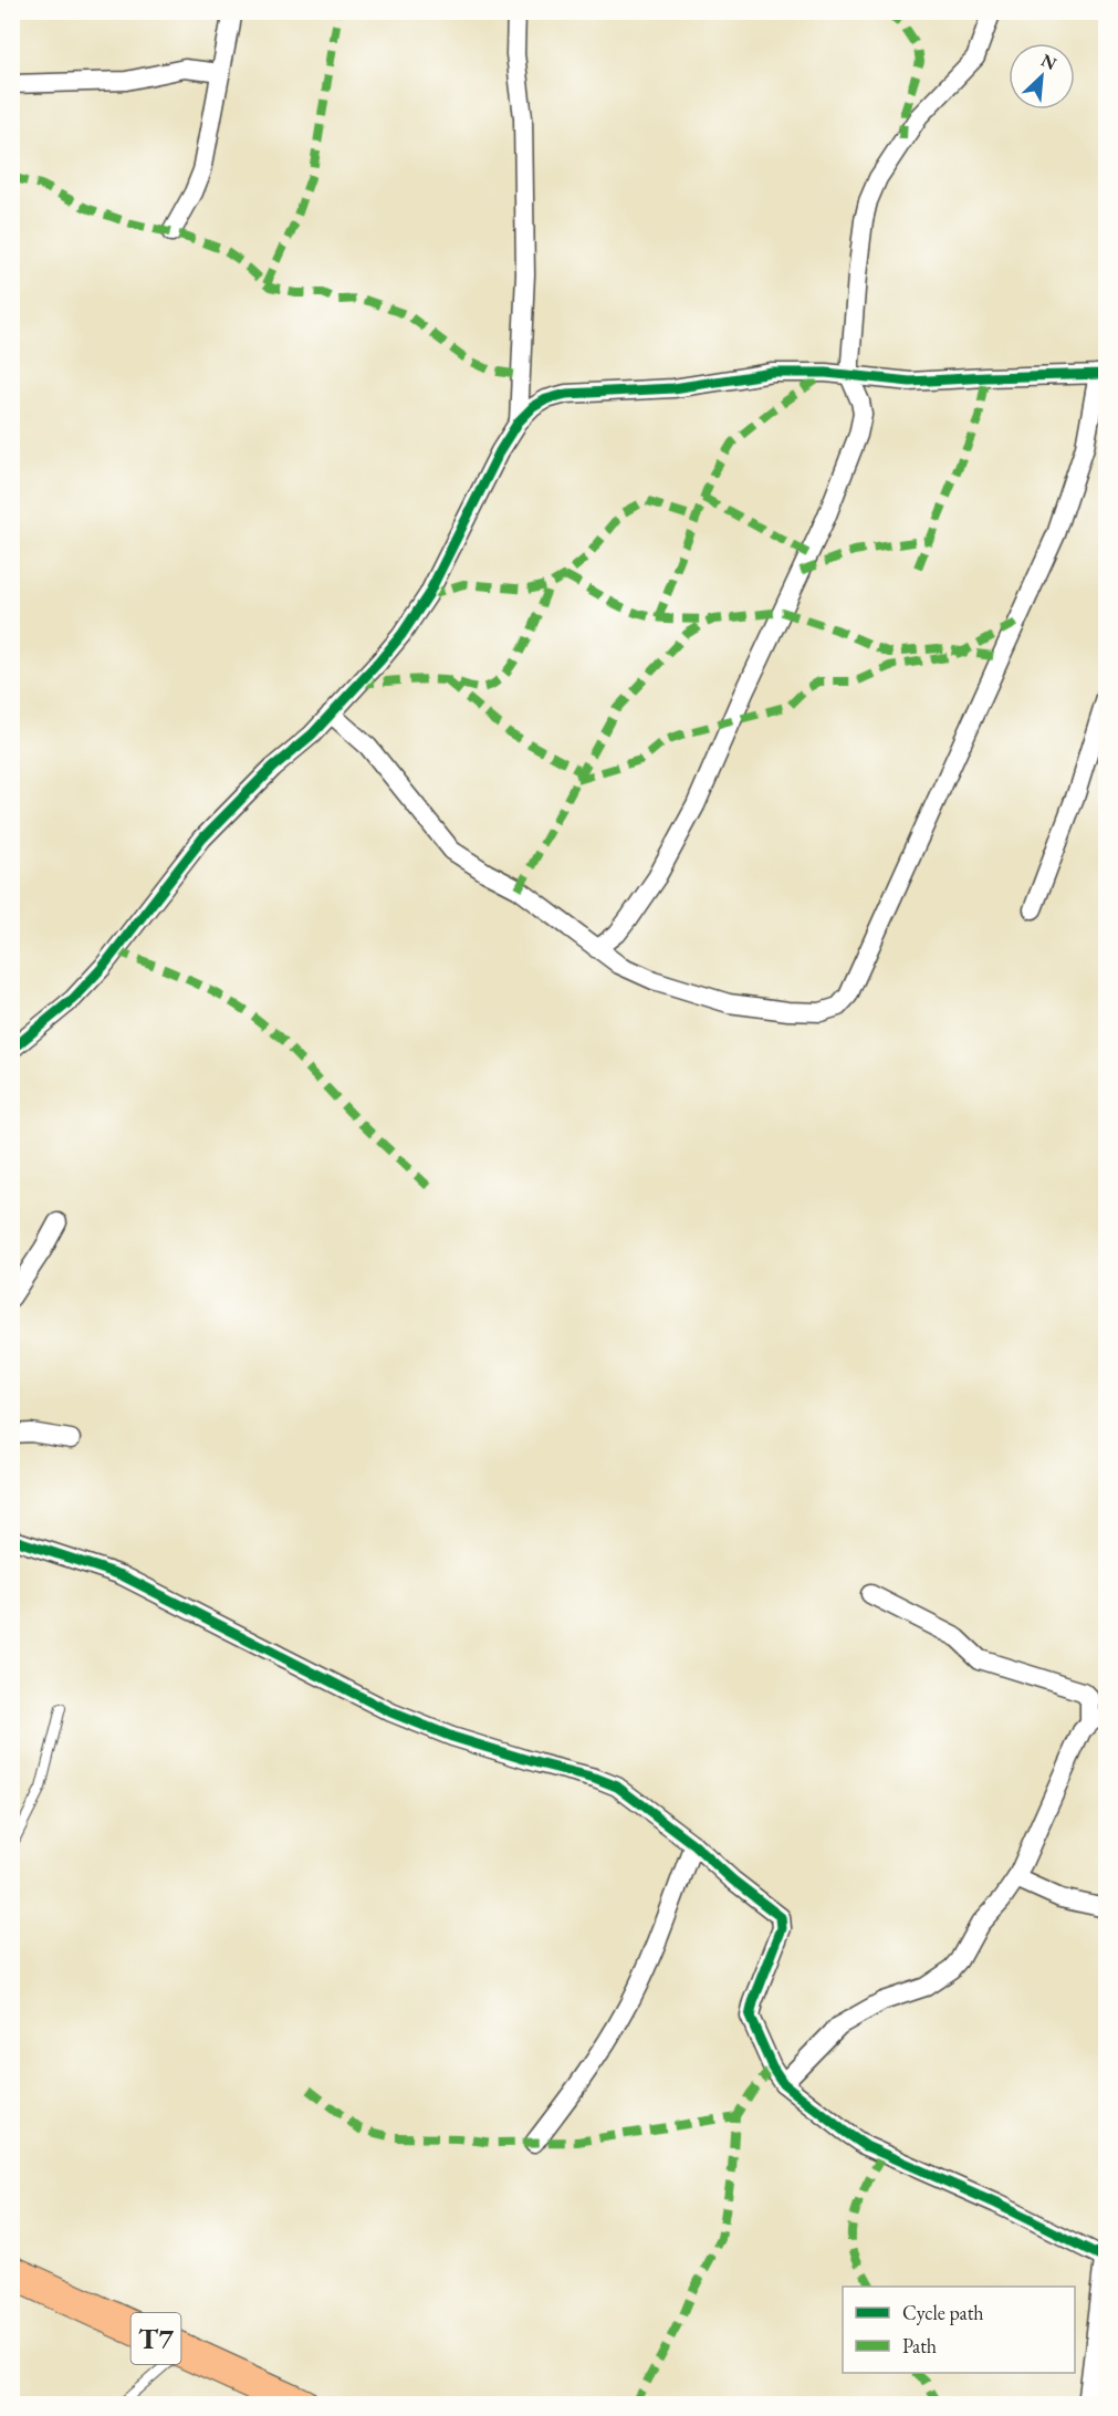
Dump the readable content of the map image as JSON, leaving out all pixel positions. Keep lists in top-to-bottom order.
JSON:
{
  "streets": {
    "highway": ["T7"]
  },
  "legend": ["Cycle path", "Path"],
  "north": "top right"
}
